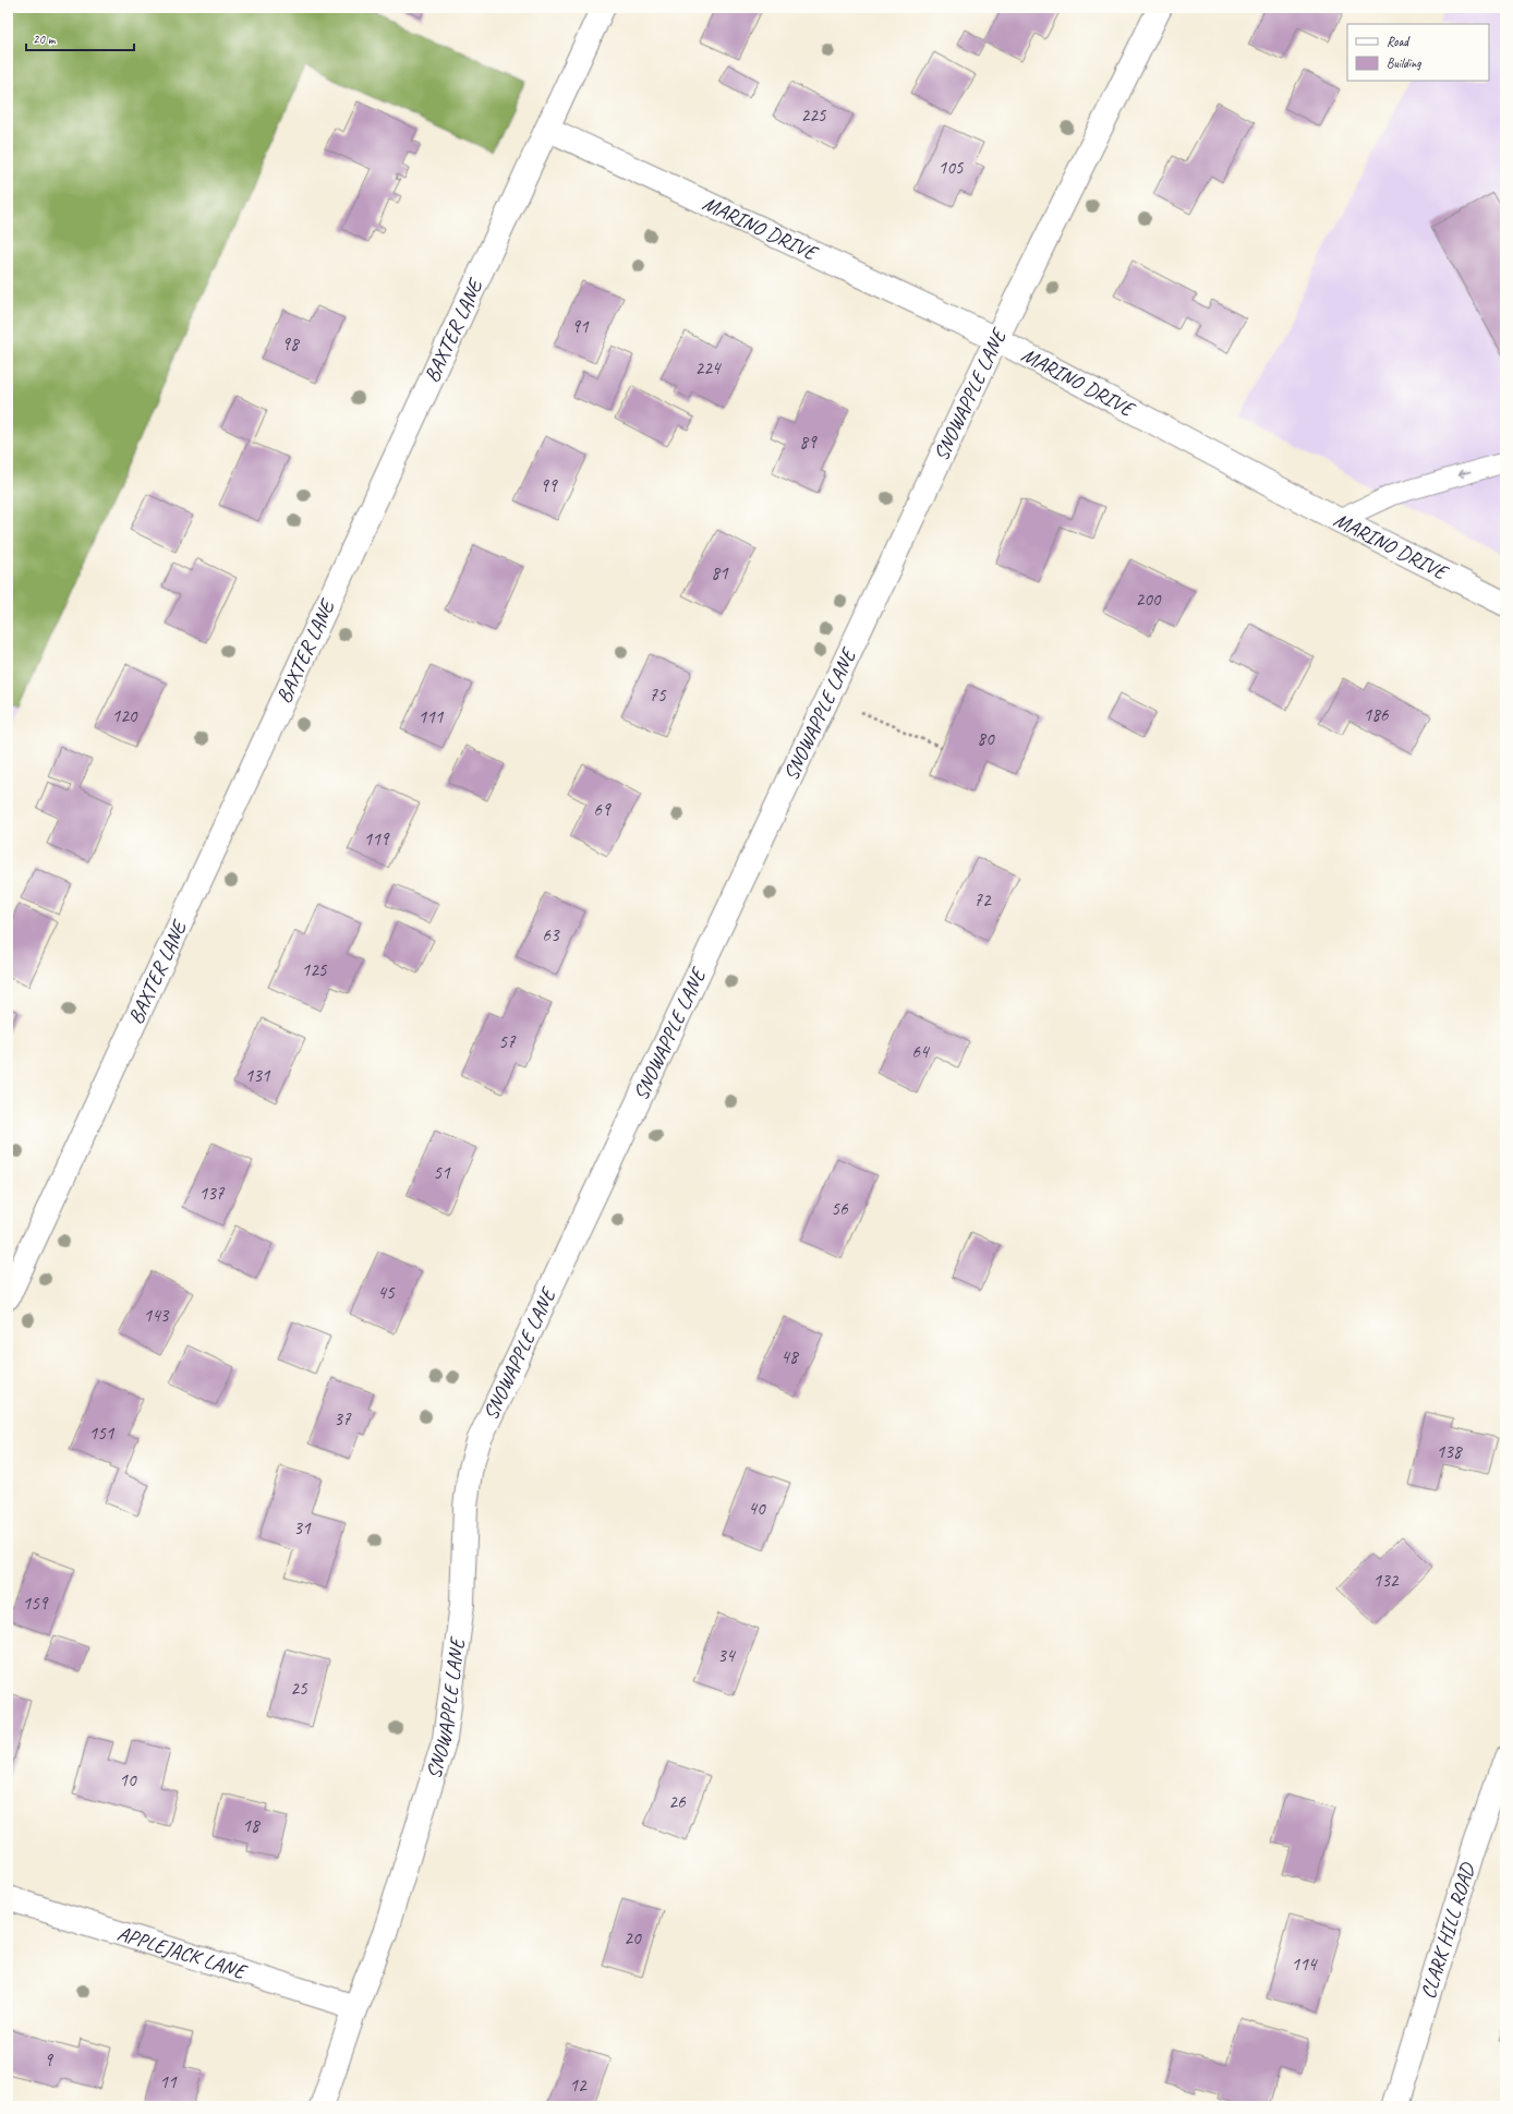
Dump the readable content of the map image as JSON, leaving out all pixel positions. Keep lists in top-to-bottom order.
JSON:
{
  "streets": {
    "street": [
      "MARINO DRIVE",
      "BAXTER LANE",
      "SNOWAPPLE LANE",
      "CLARK HILL ROAD",
      "APPLEJACK LANE"
    ]
  },
  "crossings": [
    ["MARINO DRIVE", "BAXTER LANE"],
    ["MARINO DRIVE", "SNOWAPPLE LANE"],
    ["SNOWAPPLE LANE", "APPLEJACK LANE"]
  ],
  "house_numbers": [
    "225",
    "105",
    "91",
    "98",
    "224",
    "89",
    "99",
    "81",
    "200",
    "75",
    "186",
    "120",
    "111",
    "80",
    "69",
    "119",
    "72",
    "63",
    "125",
    "57",
    "64",
    "131",
    "51",
    "137",
    "56",
    "45",
    "143",
    "48",
    "37",
    "151",
    "138",
    "40",
    "31",
    "132",
    "159",
    "34",
    "25",
    "10",
    "26",
    "18",
    "20",
    "114",
    "9",
    "11",
    "12"
  ],
  "legend": ["Road", "Building"],
  "scale_bar": "20 m"
}
